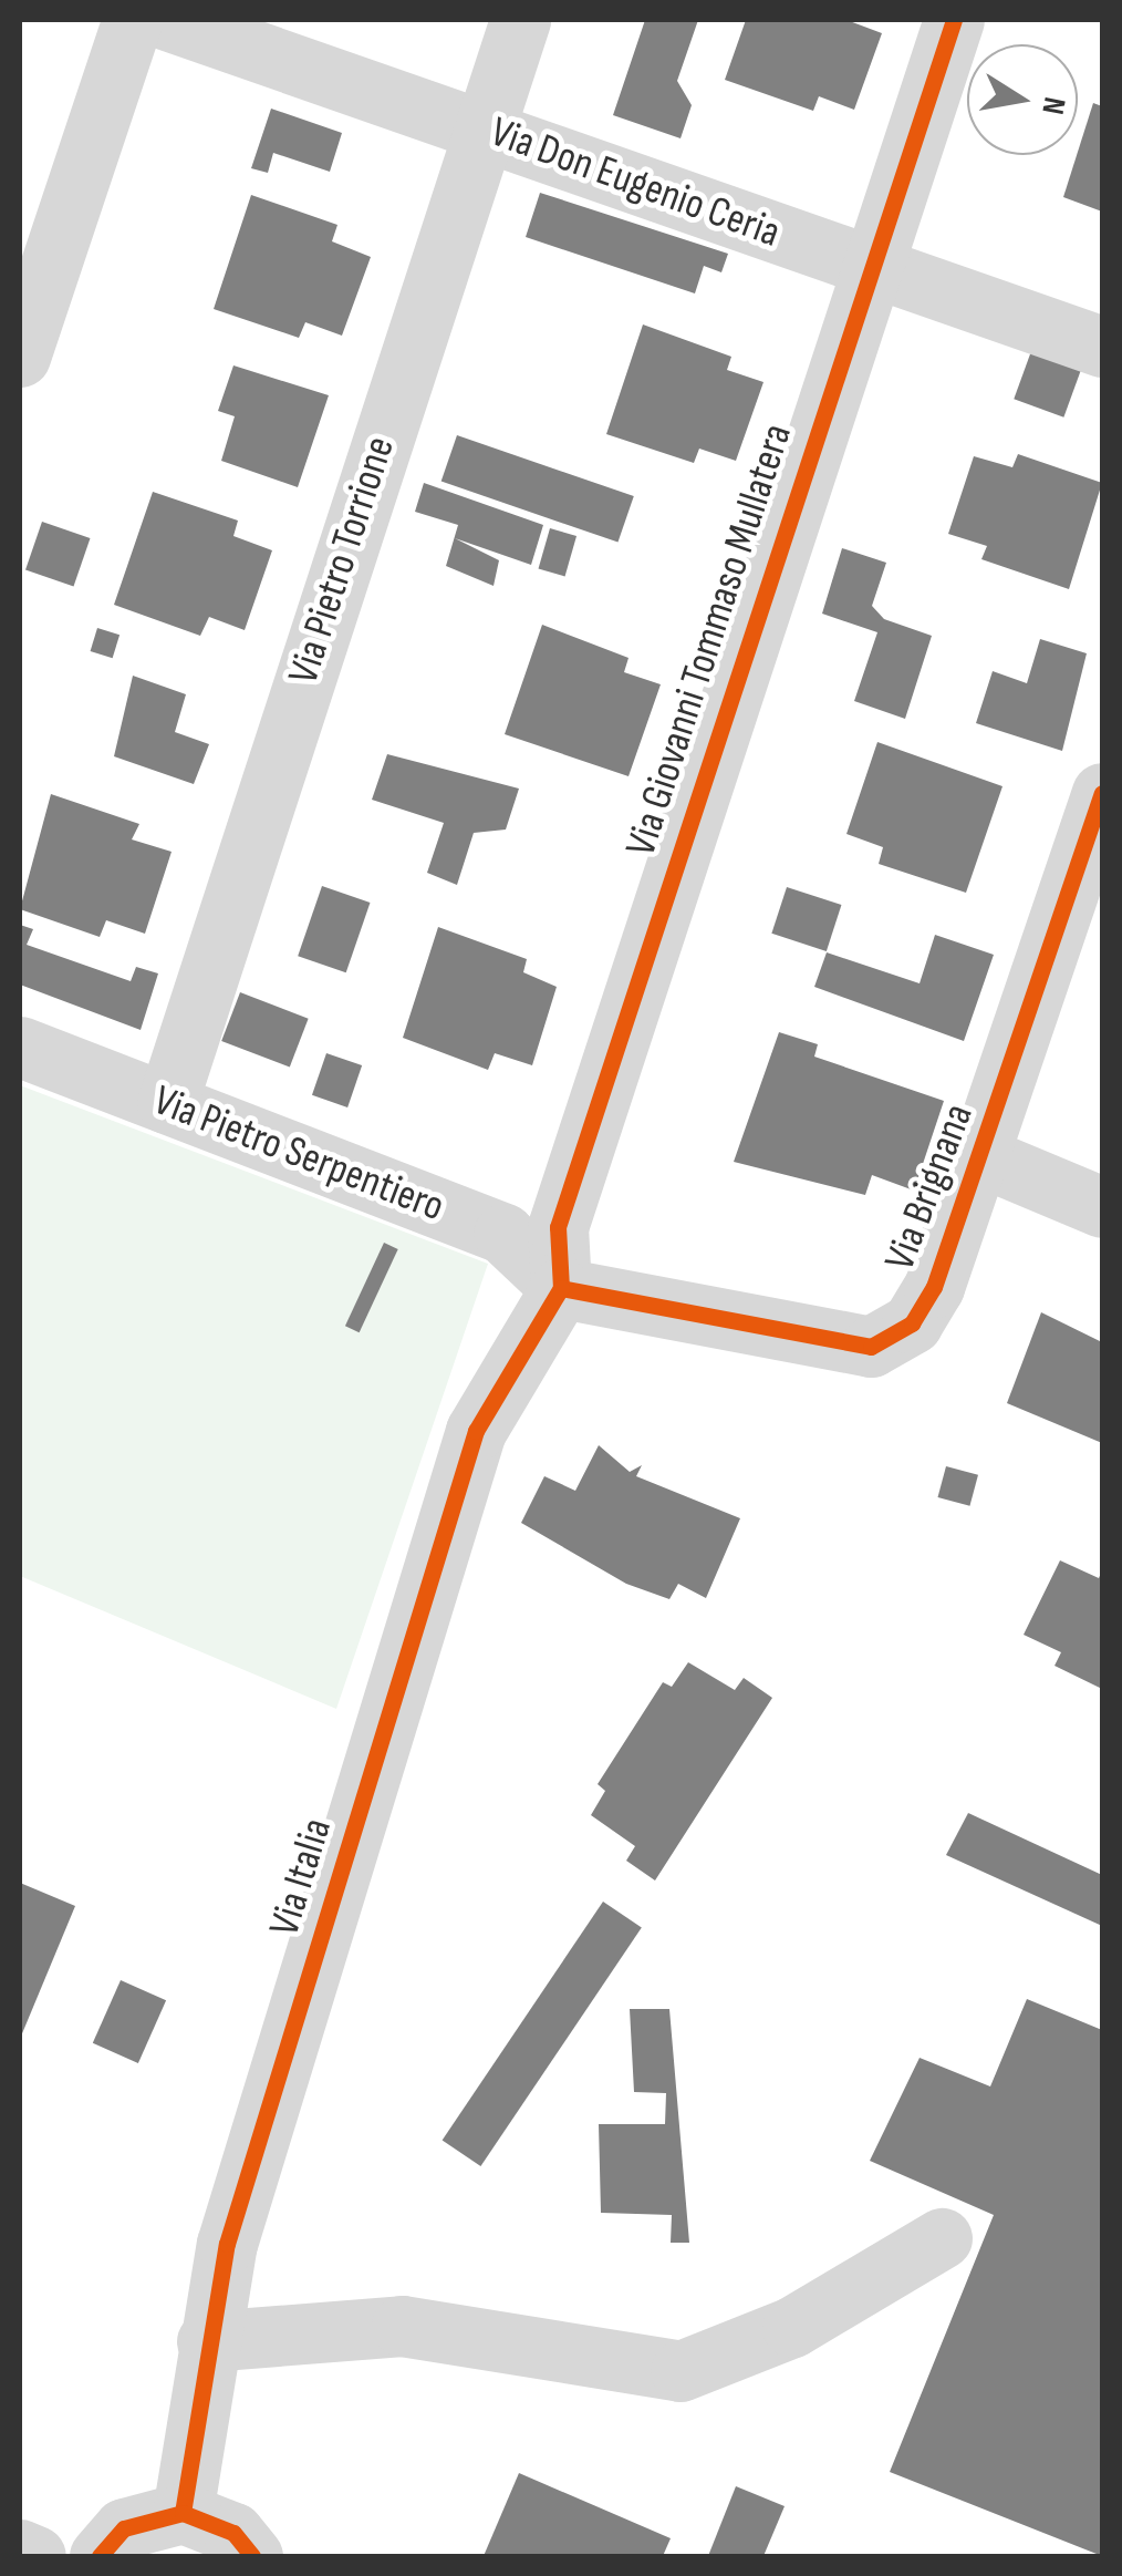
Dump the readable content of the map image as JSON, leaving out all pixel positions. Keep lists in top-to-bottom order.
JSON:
{
  "streets": {
    "street": [
      "Via Don Eugenio Ceria",
      "Via Pietro Torrione",
      "Via Giovanni Tommaso Mullatera",
      "Via Pietro Serpentiero",
      "Via Brignana",
      "Via Italia"
    ]
  },
  "crossings": [
    ["Via Don Eugenio Ceria", "Via Pietro Torrione"],
    ["Via Don Eugenio Ceria", "Via Giovanni Tommaso Mullatera"],
    ["Via Pietro Torrione", "Via Pietro Serpentiero"],
    ["Via Giovanni Tommaso Mullatera", "Via Pietro Serpentiero"],
    ["Via Giovanni Tommaso Mullatera", "Via Brignana"],
    ["Via Giovanni Tommaso Mullatera", "Via Italia"],
    ["Via Pietro Serpentiero", "Via Brignana"],
    ["Via Pietro Serpentiero", "Via Italia"],
    ["Via Brignana", "Via Italia"]
  ],
  "north": "right"
}
